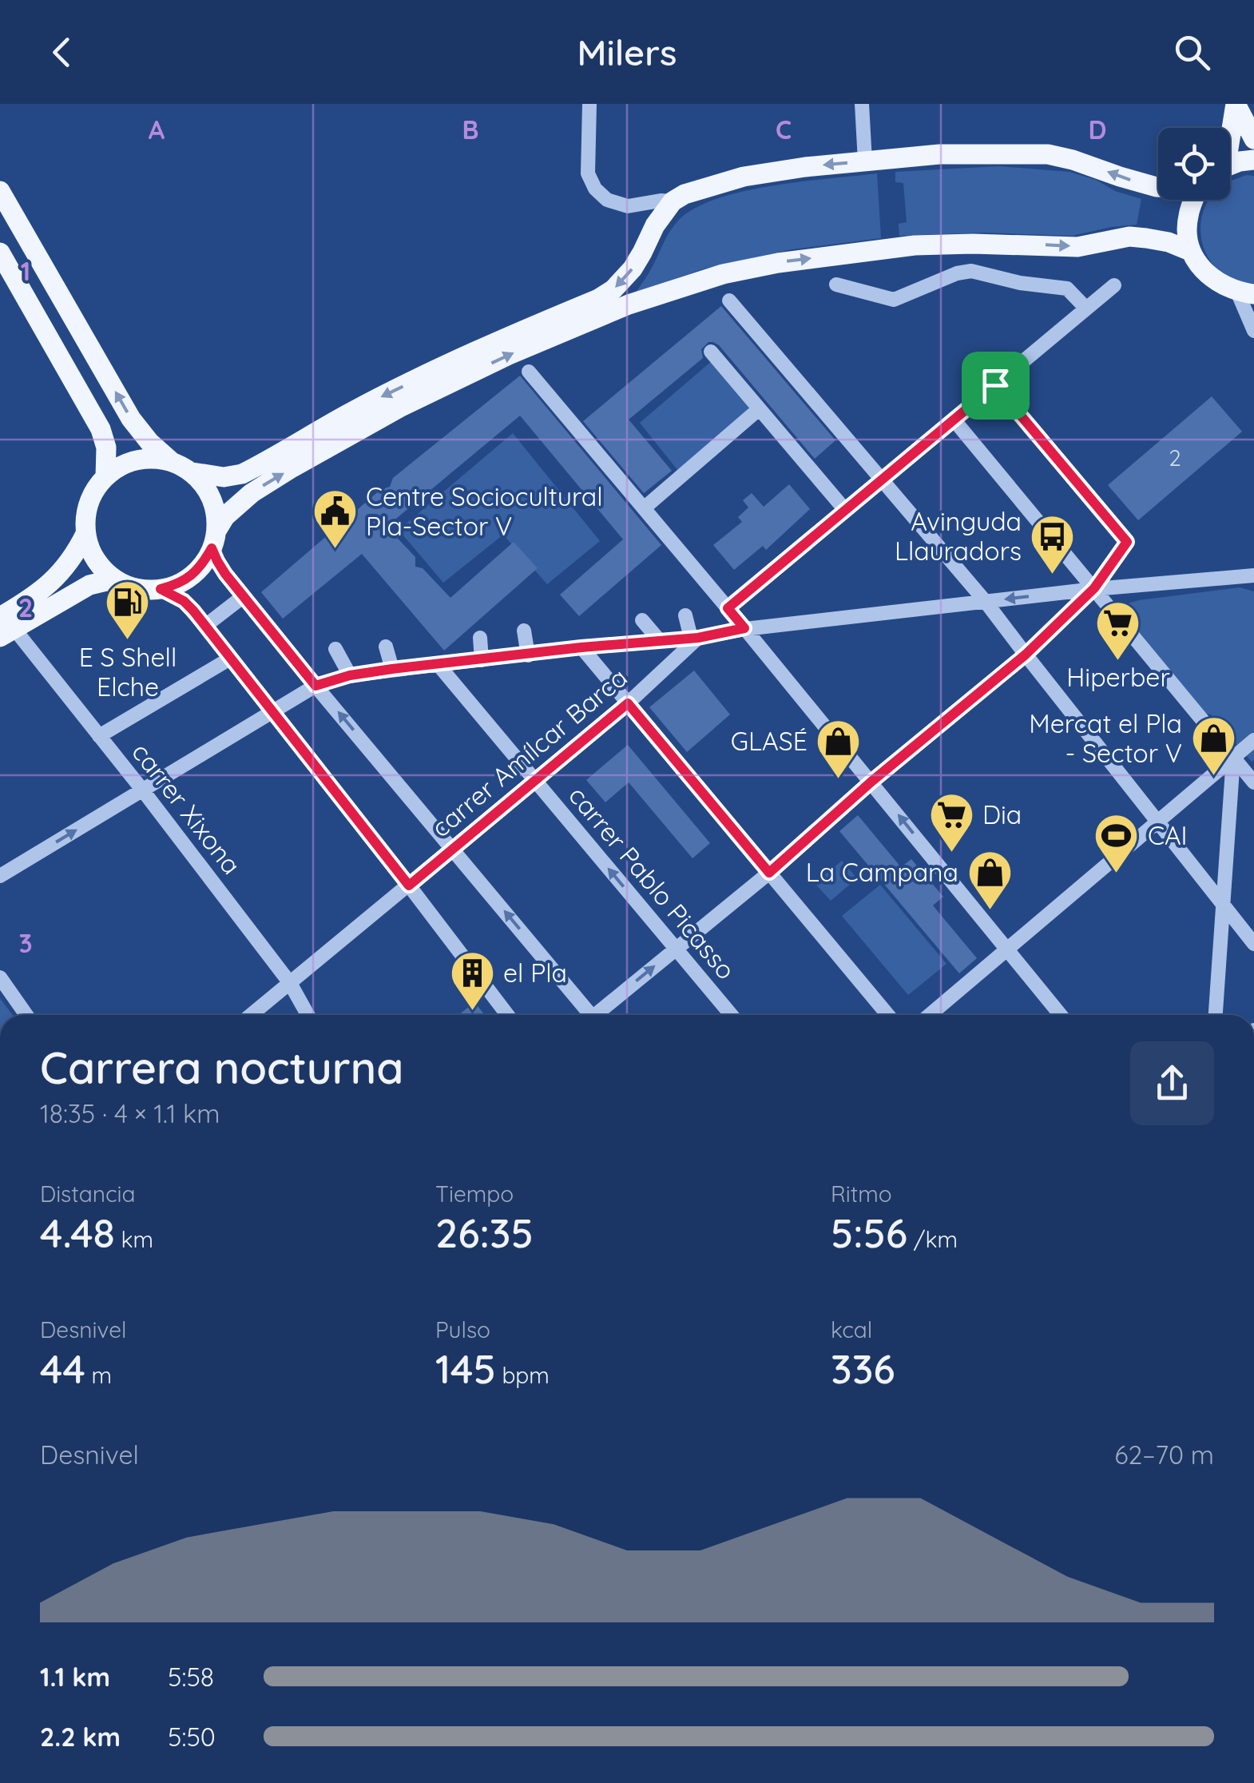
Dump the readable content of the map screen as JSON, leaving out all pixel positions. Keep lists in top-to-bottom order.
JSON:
{
  "streets": {
    "street": ["carrer Amílcar Barca", "carrer Xixona", "carrer Pablo Picasso"]
  },
  "crossings": [
    ["carrer Amílcar Barca", "carrer Xixona"],
    ["carrer Amílcar Barca", "carrer Pablo Picasso"]
  ],
  "places": {
    "public building": ["Centre Sociocultural Pla-Sector V"],
    "bus stop": ["Avinguda Llauradors"],
    "fuel station": ["E S Shell Elche"],
    "supermarket": ["Hiperber", "Dia"],
    "shop": ["Mercat el Pla - Sector V", "GLASÉ", "La Campana"],
    "sports": ["CAI"],
    "building": ["el Pla"]
  },
  "house_numbers": ["2"],
  "page": {
    "header": "Milers",
    "heading": ["Carrera nocturna", "18:35 · 4 × 1.1 km"],
    "stats": [
      ["Distancia", "4.48 km"],
      ["Tiempo", "26:35"],
      ["Ritmo", "5:56 /km"],
      ["Desnivel", "44 m"],
      ["Pulso", "145 bpm"],
      ["kcal", "336"]
    ],
    "chart": ["Desnivel", "62–70 m"],
    "list": [
      {
        "name": "1.1 km",
        "note": "5:58"
      },
      {
        "name": "2.2 km",
        "note": "5:50"
      }
    ]
  },
  "grid": {
    "columns": [
      "A",
      "B",
      "C",
      "D"
    ],
    "rows": ["1", "2", "3"]
  }
}
